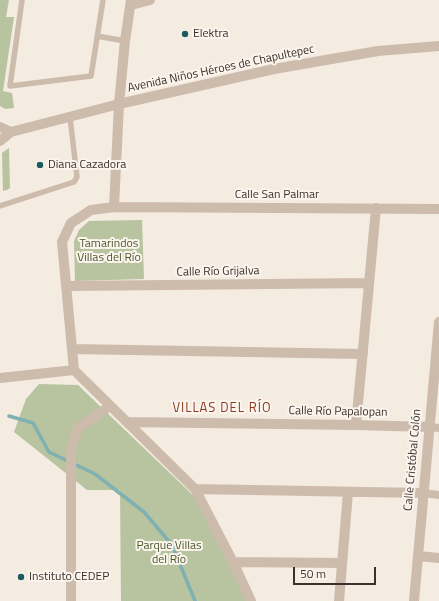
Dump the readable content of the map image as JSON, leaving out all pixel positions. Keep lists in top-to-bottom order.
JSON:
{
  "streets": {
    "street": [
      "Avenida Niños Héroes de Chapultepec",
      "Calle San Palmar",
      "Calle Río Grijalva",
      "Calle Río Papalopan",
      "Calle Cristóbal Colón"
    ]
  },
  "crossings": [
    ["Calle San Palmar", "Calle Río Grijalva"],
    ["Calle Río Papalopan", "Calle Cristóbal Colón"]
  ],
  "districts": ["VILLAS DEL RÍO"],
  "parks": ["Tamarindos Villas del Río", "Parque Villas del Río"],
  "places": ["Elektra", "Diana Cazadora", "Instituto CEDEP"],
  "scale_bar": "50 m"
}
